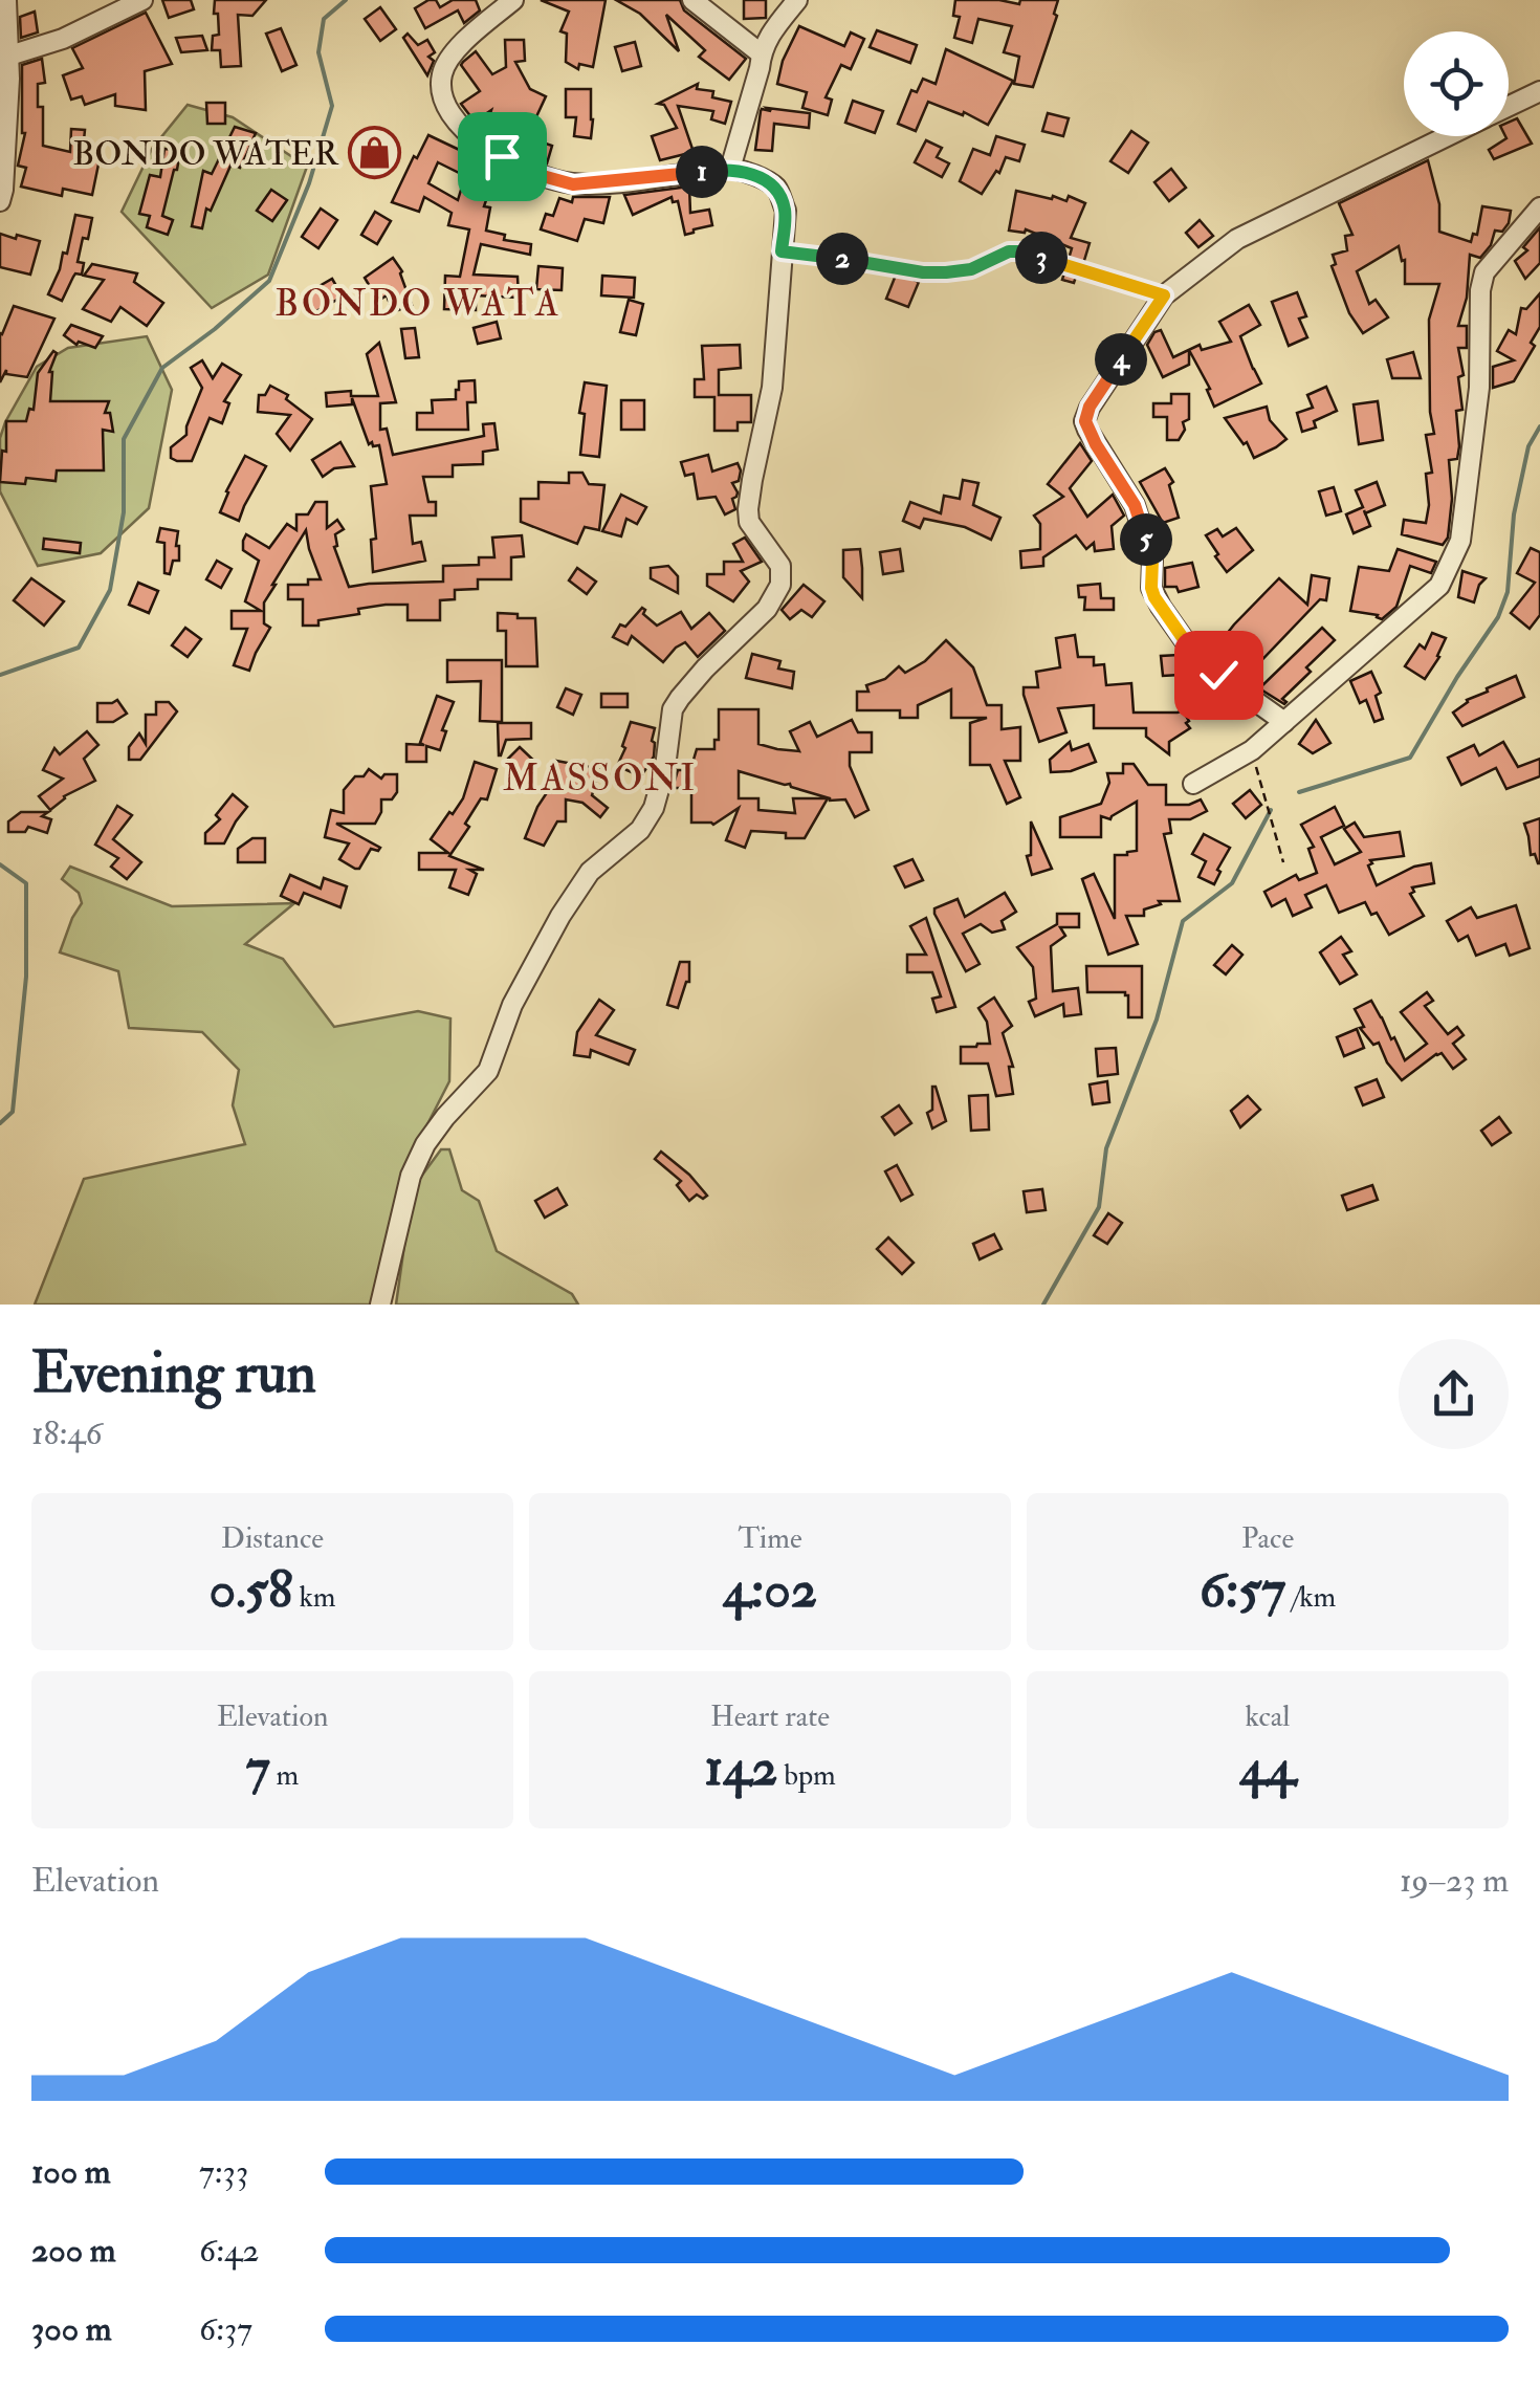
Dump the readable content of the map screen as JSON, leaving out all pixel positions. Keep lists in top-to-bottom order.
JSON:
{
  "districts": ["BONDO WATA", "MASSONI"],
  "places": {
    "shop": ["BONDO WATER"]
  },
  "page": {
    "pins": [
      "1",
      "3",
      "2",
      "4",
      "5"
    ],
    "heading": ["Evening run", "18:46"],
    "stats": [
      ["Distance", "0.58 km"],
      ["Time", "4:02"],
      ["Pace", "6:57 /km"],
      ["Elevation", "7 m"],
      ["Heart rate", "142 bpm"],
      ["kcal", "44"]
    ],
    "chart": ["Elevation", "19–23 m"],
    "list": [
      {
        "name": "100 m",
        "note": "7:33"
      },
      {
        "name": "200 m",
        "note": "6:42"
      },
      {
        "name": "300 m",
        "note": "6:37"
      }
    ]
  }
}
